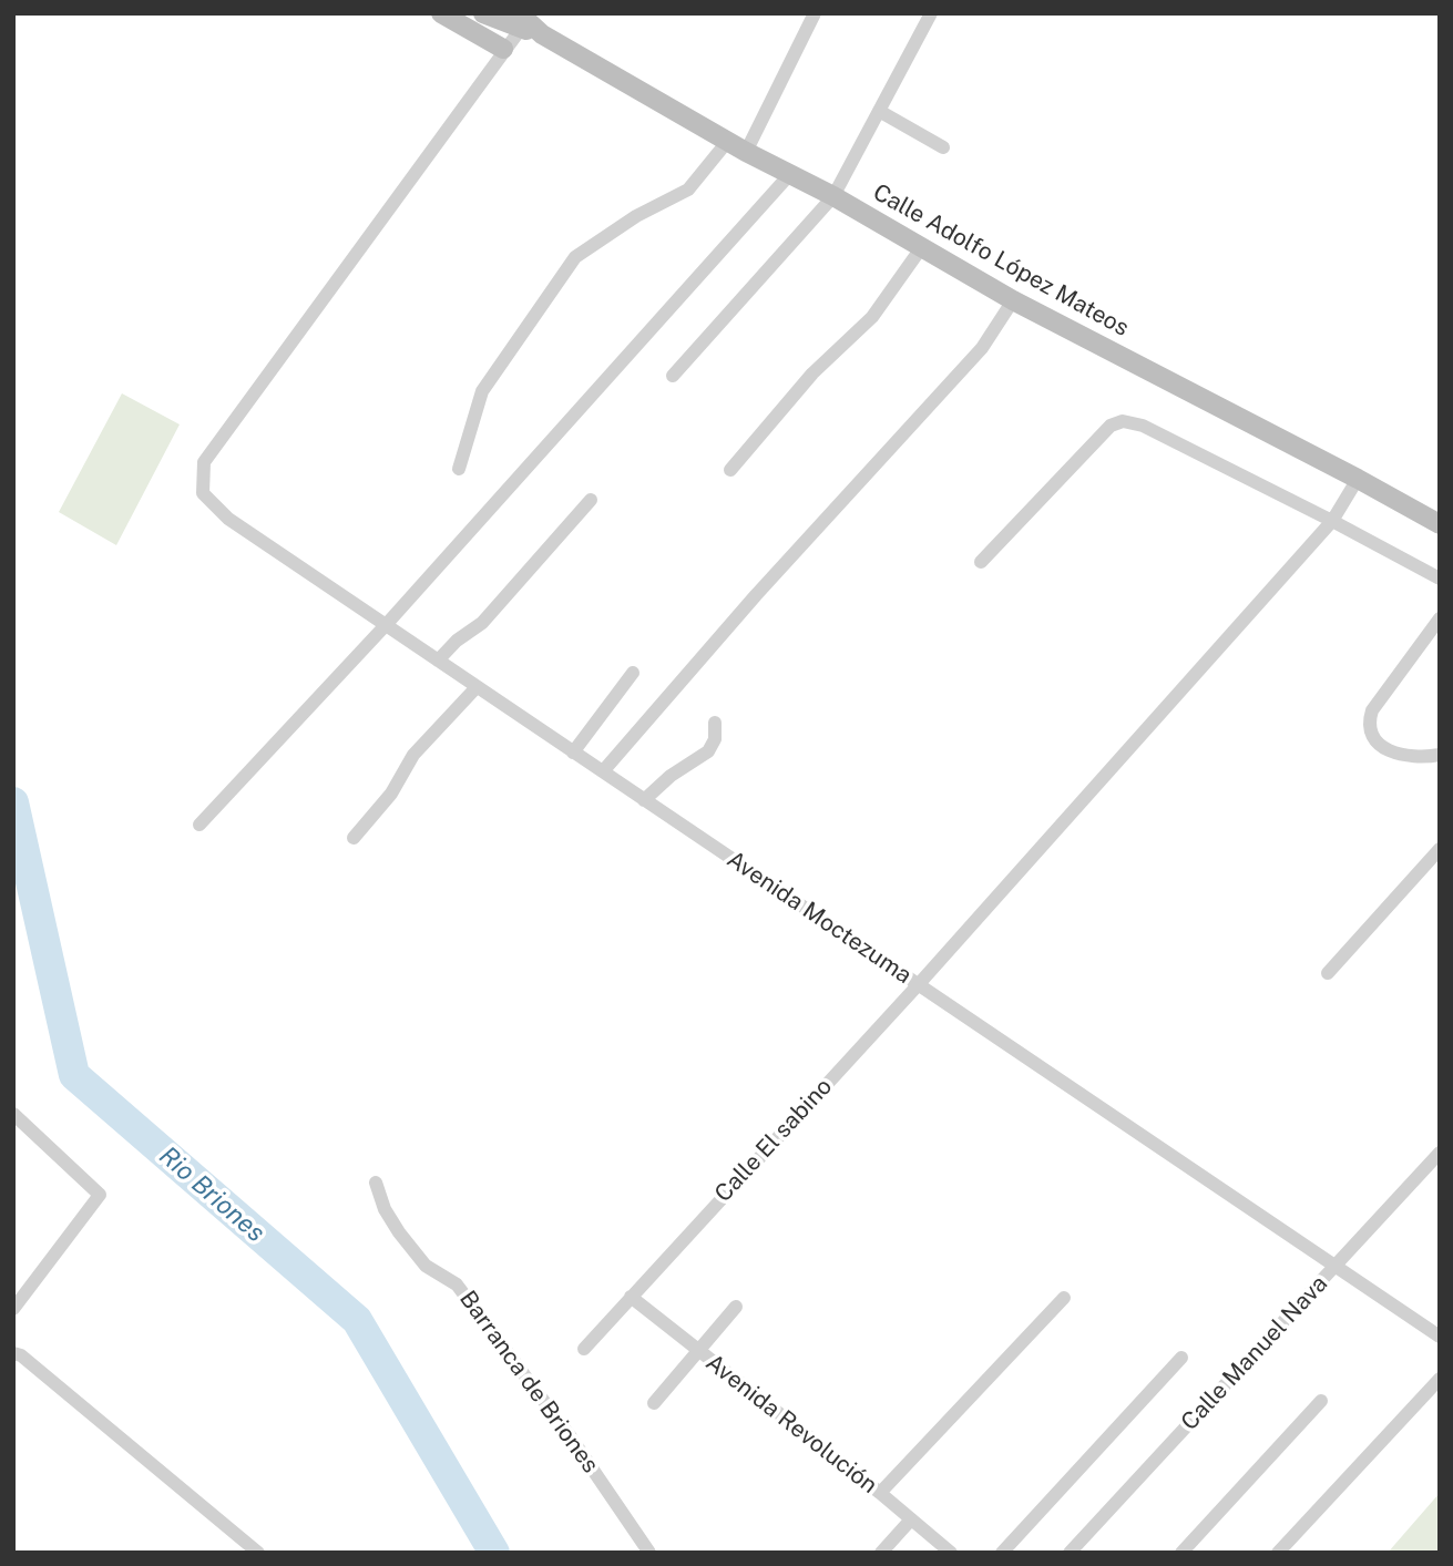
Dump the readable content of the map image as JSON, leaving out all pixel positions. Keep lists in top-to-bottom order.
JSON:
{
  "streets": {
    "main road": ["Calle Adolfo López Mateos"],
    "street": [
      "Avenida Moctezuma",
      "Calle El sabino",
      "Calle Manuel Nava",
      "Barranca de Briones",
      "Avenida Revolución"
    ]
  },
  "crossings": [
    ["Calle Adolfo López Mateos", "Calle El sabino"],
    ["Avenida Moctezuma", "Calle El sabino"],
    ["Avenida Moctezuma", "Calle Manuel Nava"],
    ["Calle El sabino", "Avenida Revolución"]
  ],
  "water": ["Rio Briones"]
}
